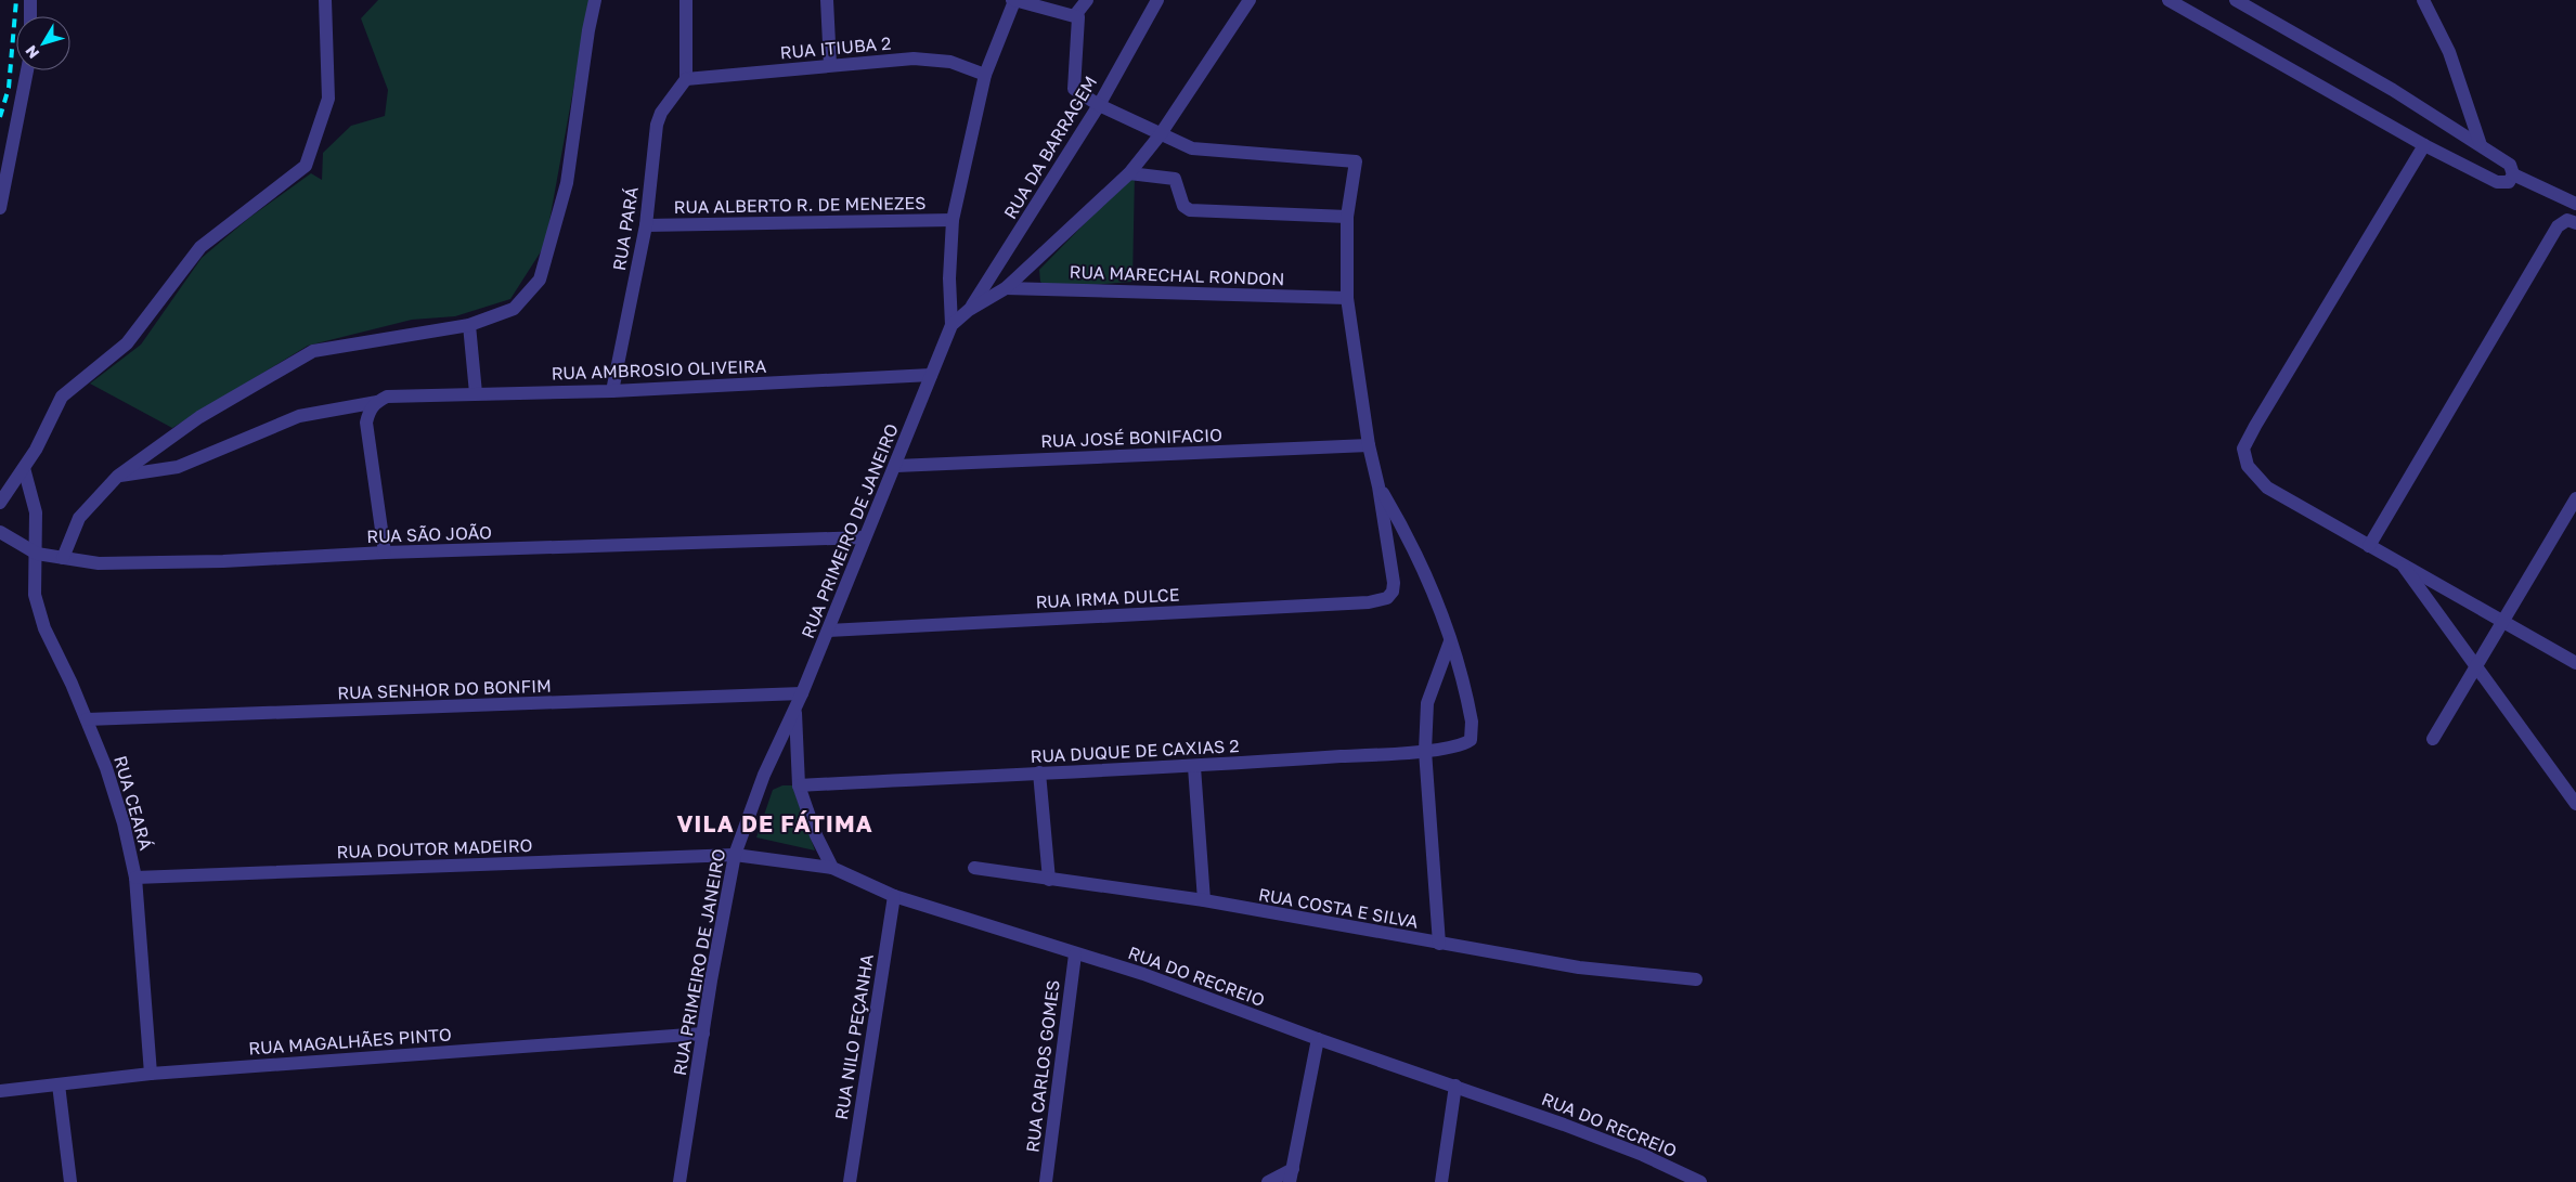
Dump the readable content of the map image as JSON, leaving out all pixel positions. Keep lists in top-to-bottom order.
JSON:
{
  "streets": {
    "street": [
      "RUA ITIUBA 2",
      "RUA DA BARRAGEM",
      "RUA ALBERTO R. DE MENEZES",
      "RUA PARÁ",
      "RUA MARECHAL RONDON",
      "RUA AMBROSIO OLIVEIRA",
      "RUA JOSÉ BONIFACIO",
      "RUA PRIMEIRO DE JANEIRO",
      "RUA SÃO JOÃO",
      "RUA IRMA DULCE",
      "RUA SENHOR DO BONFIM",
      "RUA DUQUE DE CAXIAS 2",
      "RUA CEARÁ",
      "RUA DOUTOR MADEIRO",
      "RUA COSTA E SILVA",
      "RUA DO RECREIO",
      "RUA NILO PEÇANHA",
      "RUA MAGALHÃES PINTO",
      "RUA CARLOS GOMES"
    ]
  },
  "crossings": [
    ["RUA ITIUBA 2", "RUA PARÁ"],
    ["RUA DA BARRAGEM", "RUA PRIMEIRO DE JANEIRO"],
    ["RUA ALBERTO R. DE MENEZES", "RUA PARÁ"],
    ["RUA PARÁ", "RUA AMBROSIO OLIVEIRA"],
    ["RUA MARECHAL RONDON", "RUA PRIMEIRO DE JANEIRO"],
    ["RUA AMBROSIO OLIVEIRA", "RUA PRIMEIRO DE JANEIRO"],
    ["RUA JOSÉ BONIFACIO", "RUA PRIMEIRO DE JANEIRO"],
    ["RUA PRIMEIRO DE JANEIRO", "RUA SÃO JOÃO"],
    ["RUA PRIMEIRO DE JANEIRO", "RUA IRMA DULCE"],
    ["RUA PRIMEIRO DE JANEIRO", "RUA SENHOR DO BONFIM"],
    ["RUA PRIMEIRO DE JANEIRO", "RUA DOUTOR MADEIRO"],
    ["RUA PRIMEIRO DE JANEIRO", "RUA MAGALHÃES PINTO"],
    ["RUA SÃO JOÃO", "RUA CEARÁ"],
    ["RUA SENHOR DO BONFIM", "RUA CEARÁ"],
    ["RUA CEARÁ", "RUA DOUTOR MADEIRO"],
    ["RUA CEARÁ", "RUA MAGALHÃES PINTO"],
    ["RUA DOUTOR MADEIRO", "RUA DO RECREIO"],
    ["RUA DO RECREIO", "RUA NILO PEÇANHA"],
    ["RUA DO RECREIO", "RUA CARLOS GOMES"]
  ],
  "districts": ["VILA DE FÁTIMA"],
  "north": "bottom left"
}
